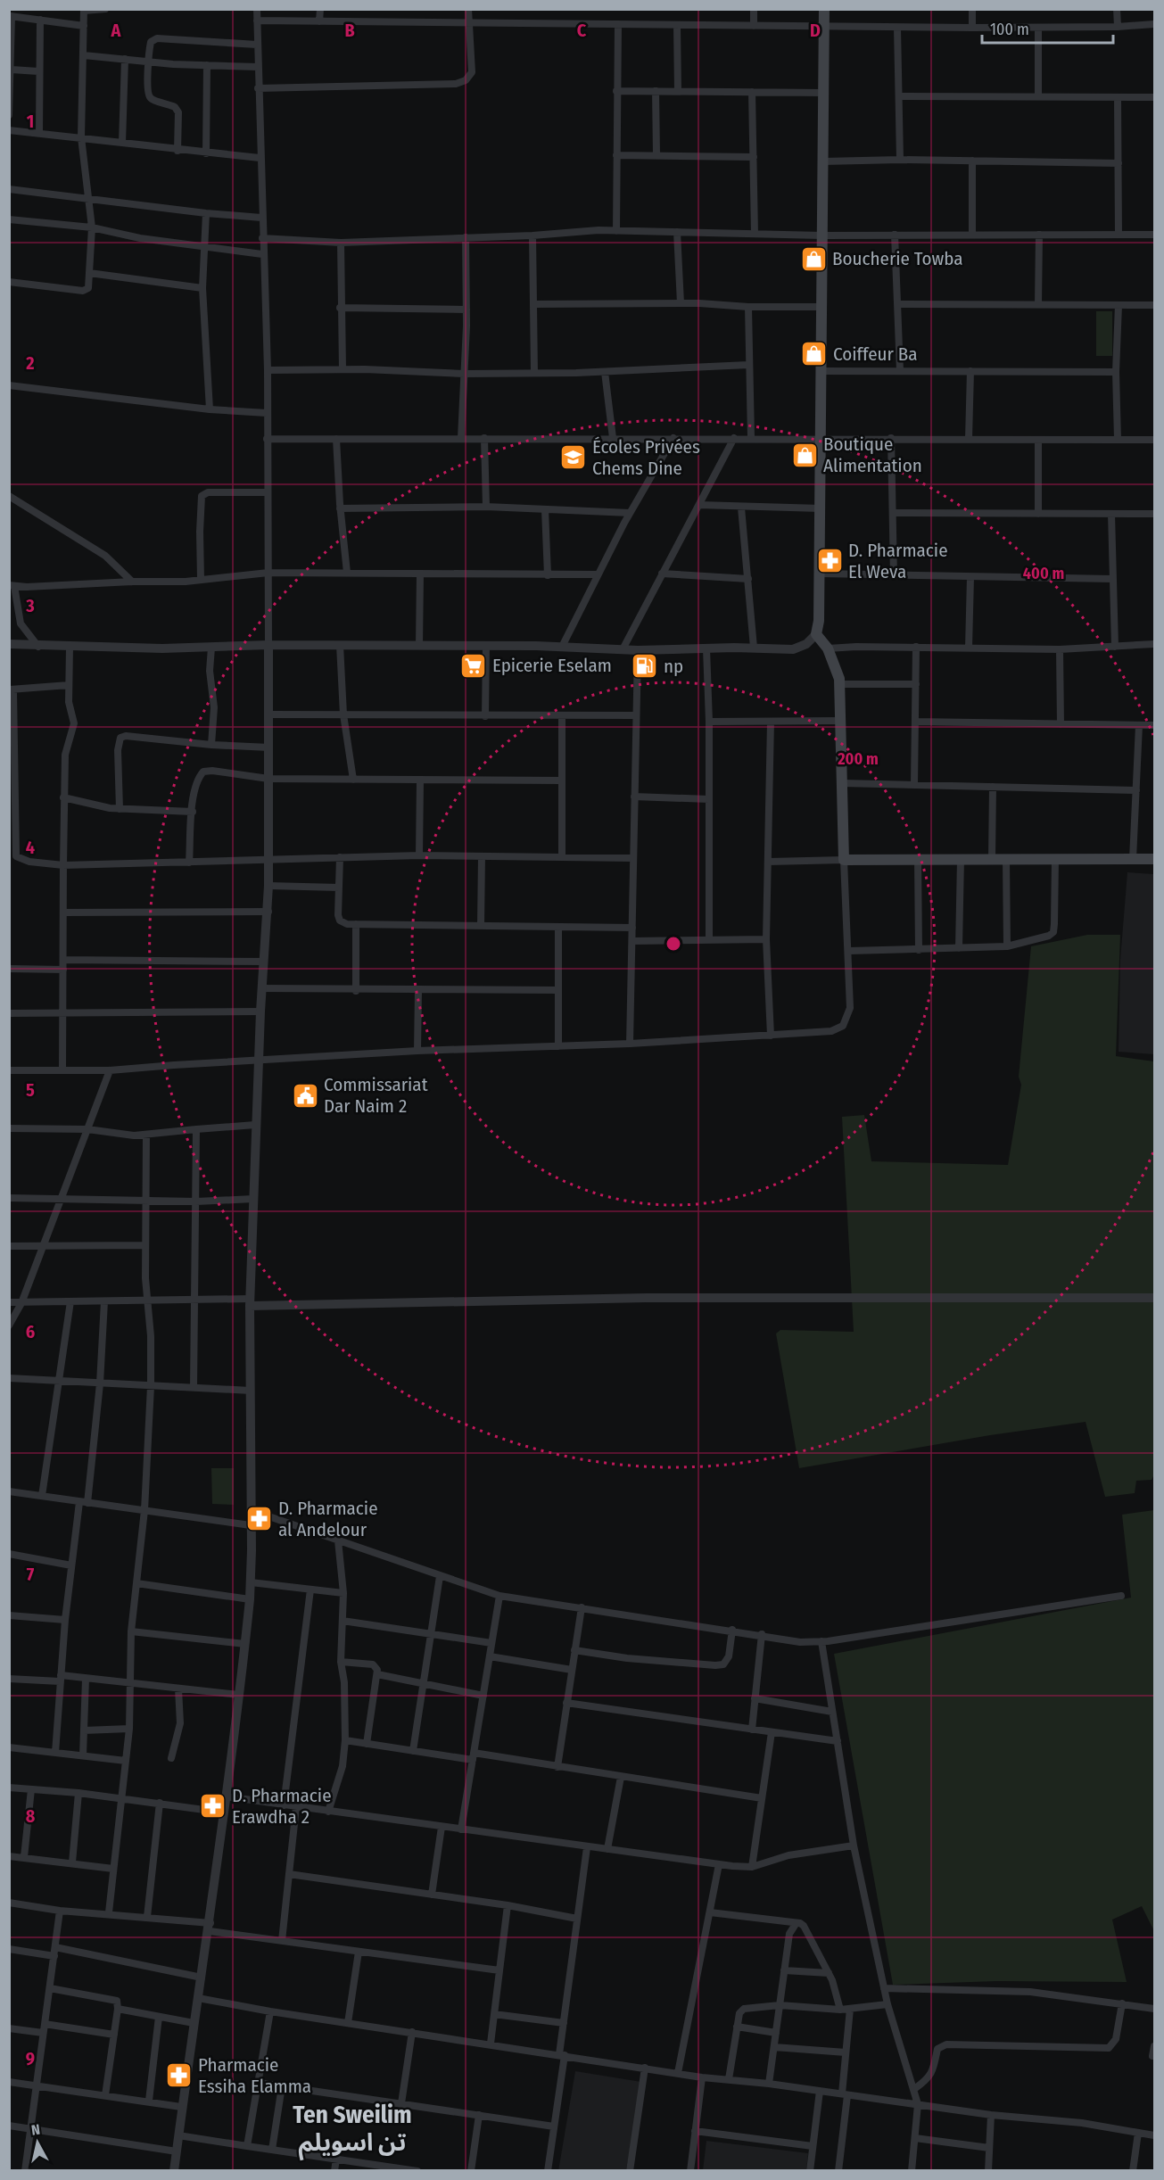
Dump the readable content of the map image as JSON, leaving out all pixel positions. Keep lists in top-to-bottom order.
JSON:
{
  "districts": ["Ten Sweilim تن اسويلم"],
  "places": {
    "shop": ["Boucherie Towba", "Coiffeur Ba", "Boutique Alimentation"],
    "school or university": ["Écoles Privées Chems Dine"],
    "pharmacy": [
      "D. Pharmacie El Weva",
      "D. Pharmacie al Andelour",
      "D. Pharmacie Erawdha 2",
      "Pharmacie Essiha Elamma"
    ],
    "supermarket": ["Epicerie Eselam"],
    "fuel station": ["np"],
    "public building": ["Commissariat Dar Naim 2"]
  },
  "scale_bar": "100 m",
  "north": "top",
  "grid": {
    "columns": [
      "A",
      "B",
      "C",
      "D"
    ],
    "rows": [
      "1",
      "2",
      "3",
      "4",
      "5",
      "6",
      "7",
      "8",
      "9"
    ]
  },
  "rings": ["400 m", "200 m"]
}
